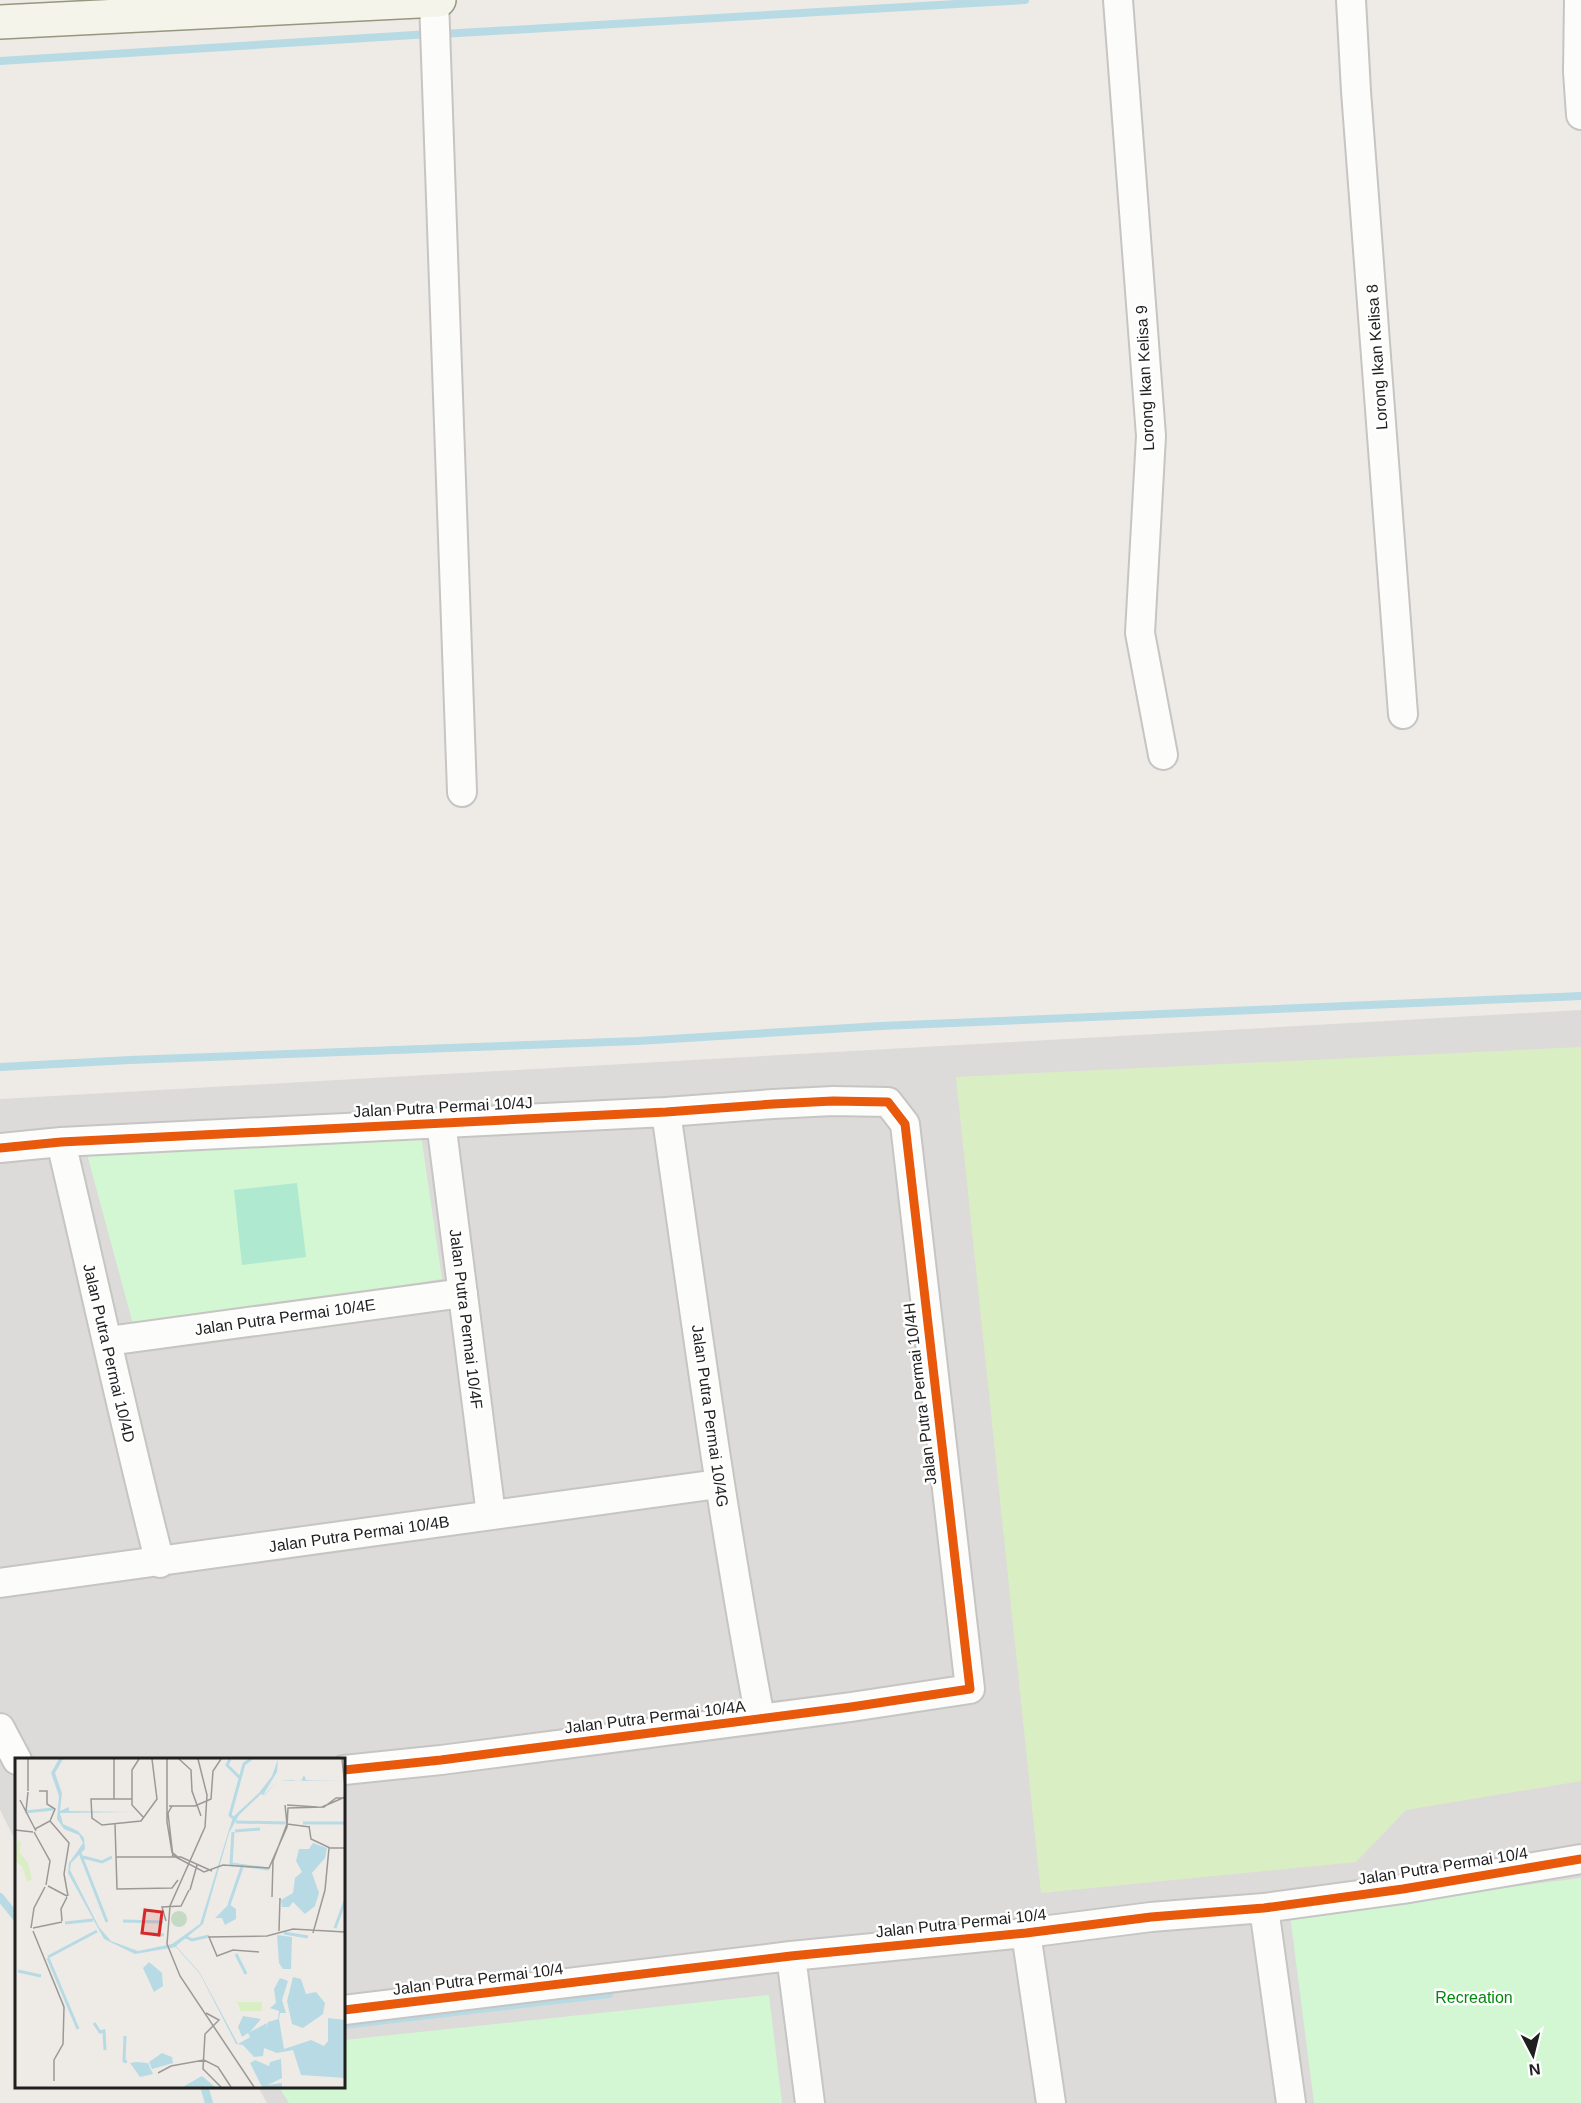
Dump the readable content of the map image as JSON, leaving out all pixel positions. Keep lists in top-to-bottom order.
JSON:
{
  "streets": {
    "street": [
      "Lorong Ikan Kelisa 8",
      "Lorong Ikan Kelisa 9",
      "Jalan Putra Permai 10/4J",
      "Jalan Putra Permai 10/4E",
      "Jalan Putra Permai 10/4F",
      "Jalan Putra Permai 10/4D",
      "Jalan Putra Permai 10/4H",
      "Jalan Putra Permai 10/4G",
      "Jalan Putra Permai 10/4B",
      "Jalan Putra Permai 10/4A",
      "Jalan Putra Permai 10/4"
    ]
  },
  "crossings": [
    ["Jalan Putra Permai 10/4J", "Jalan Putra Permai 10/4F"],
    ["Jalan Putra Permai 10/4J", "Jalan Putra Permai 10/4D"],
    ["Jalan Putra Permai 10/4J", "Jalan Putra Permai 10/4H"],
    ["Jalan Putra Permai 10/4J", "Jalan Putra Permai 10/4G"],
    ["Jalan Putra Permai 10/4E", "Jalan Putra Permai 10/4F"],
    ["Jalan Putra Permai 10/4E", "Jalan Putra Permai 10/4D"],
    ["Jalan Putra Permai 10/4F", "Jalan Putra Permai 10/4B"],
    ["Jalan Putra Permai 10/4D", "Jalan Putra Permai 10/4B"],
    ["Jalan Putra Permai 10/4H", "Jalan Putra Permai 10/4A"],
    ["Jalan Putra Permai 10/4G", "Jalan Putra Permai 10/4B"],
    ["Jalan Putra Permai 10/4G", "Jalan Putra Permai 10/4A"]
  ],
  "parks": ["Recreation"],
  "north": "bottom"
}
